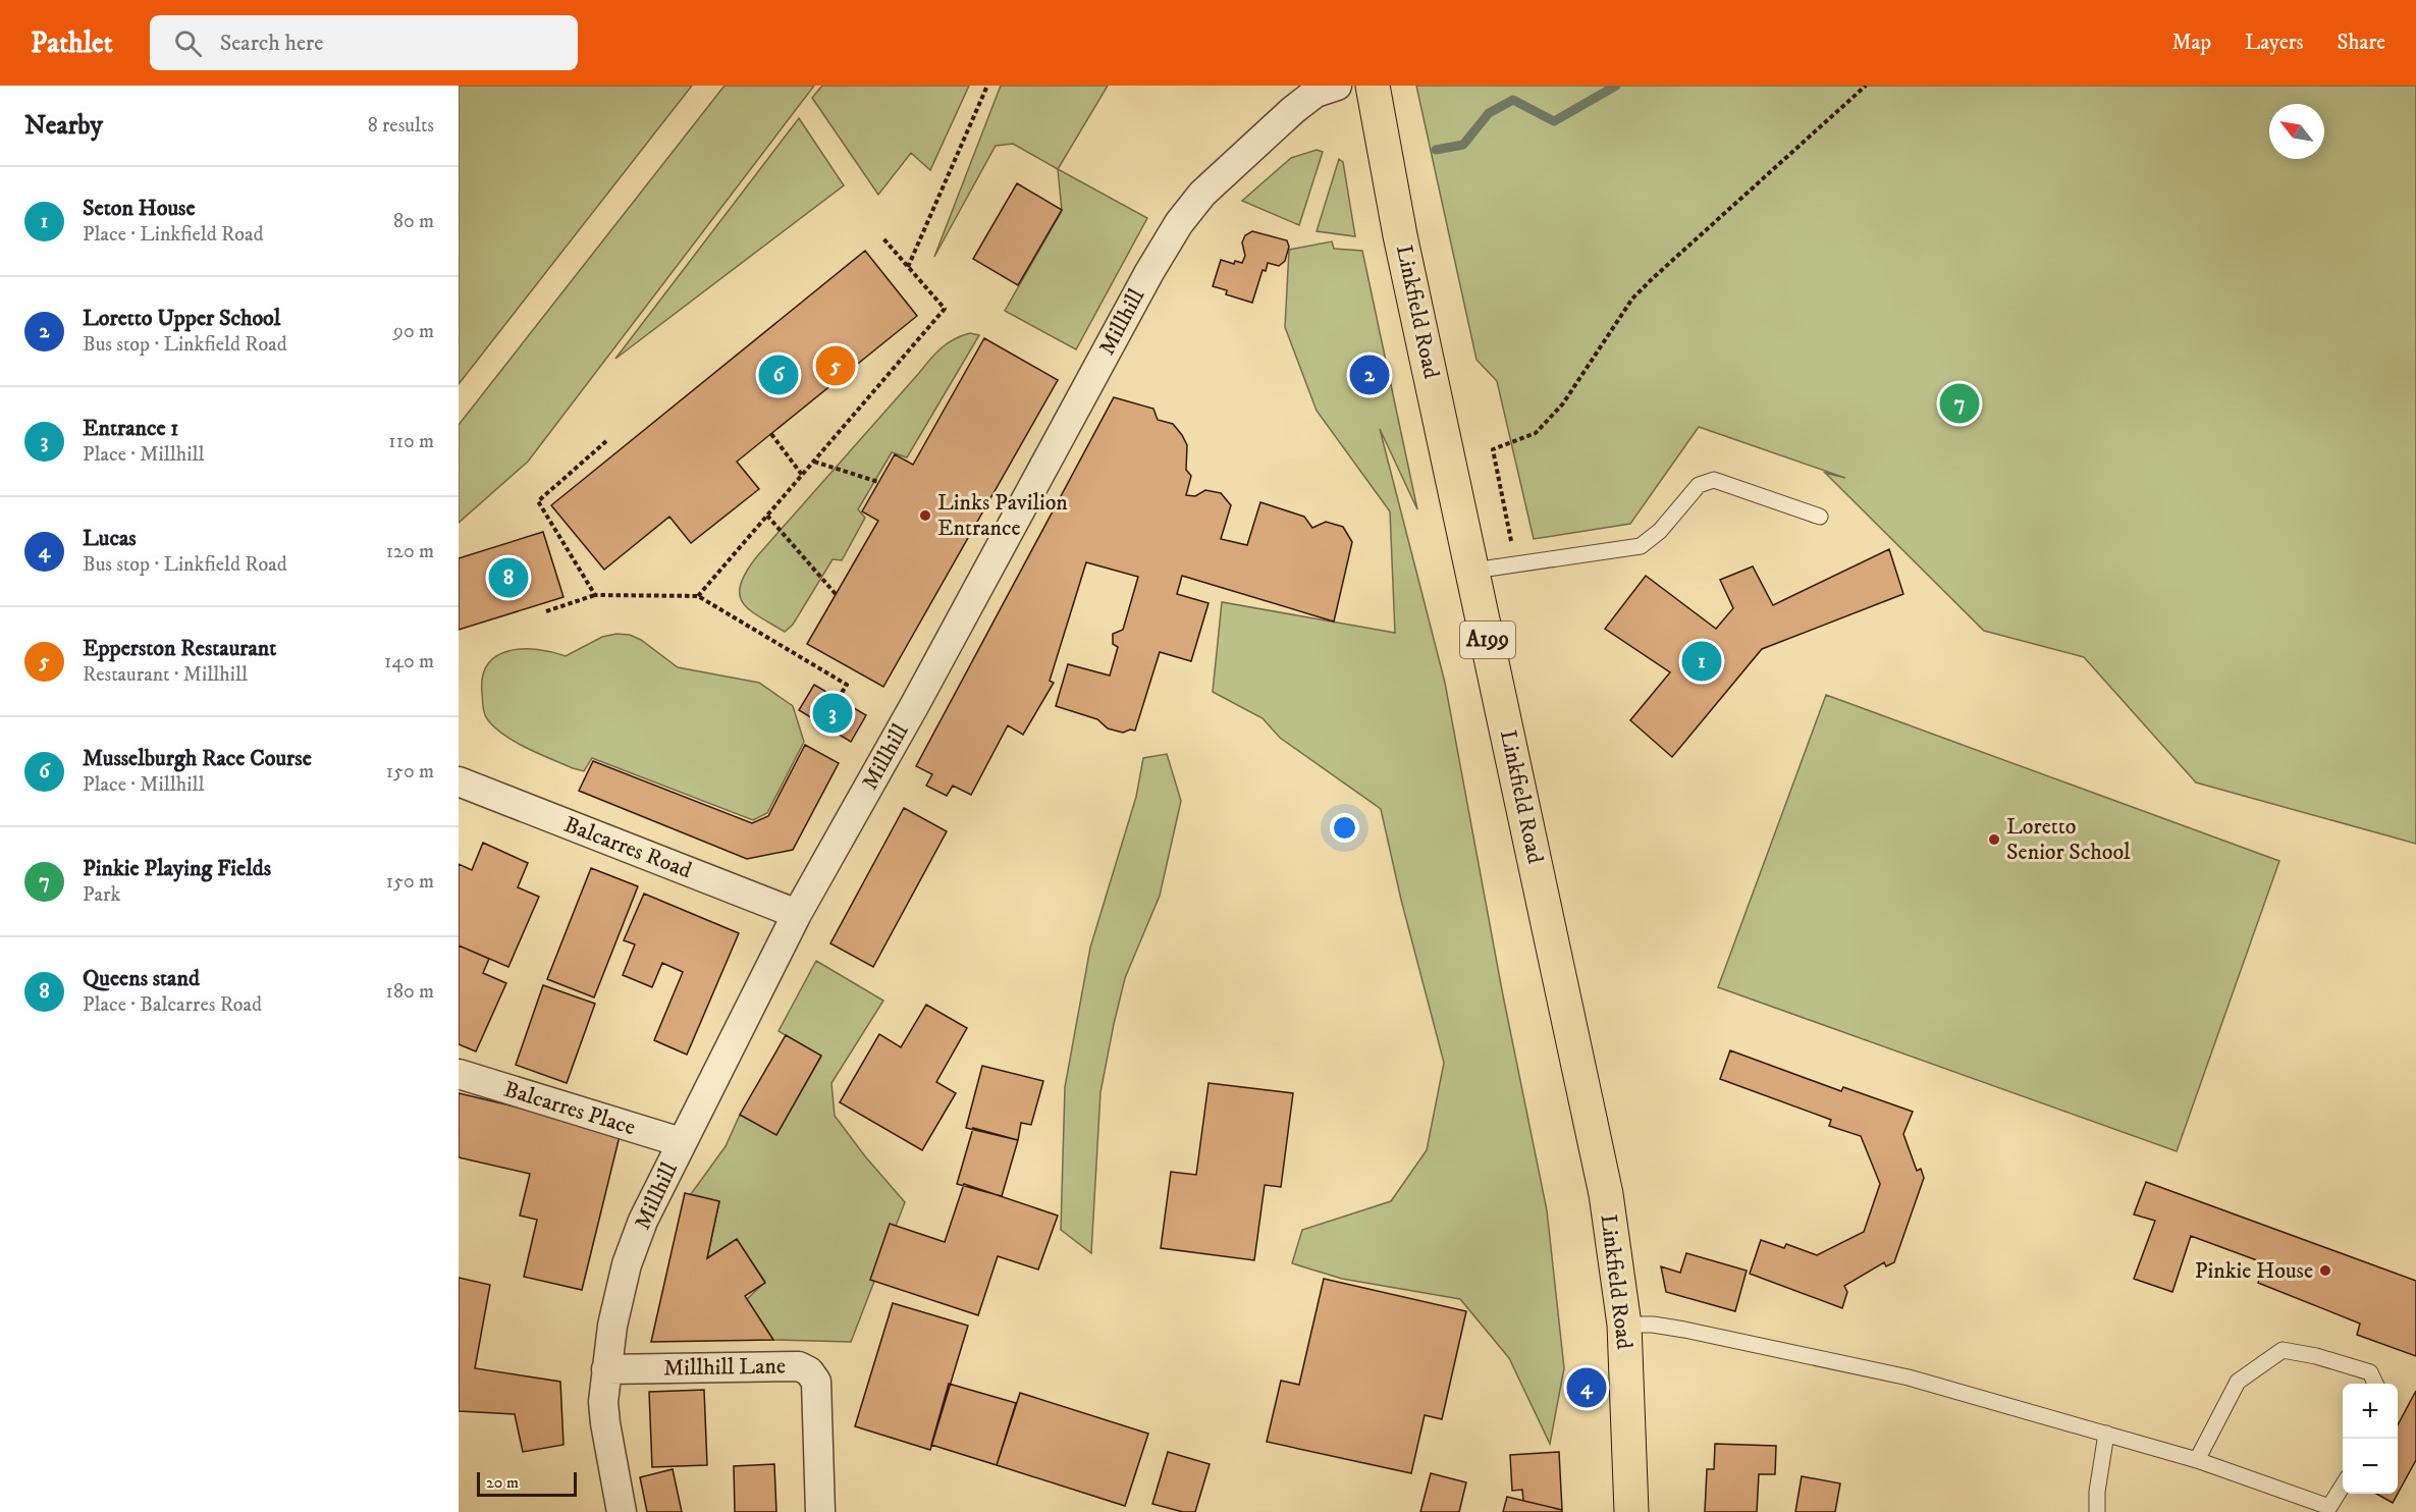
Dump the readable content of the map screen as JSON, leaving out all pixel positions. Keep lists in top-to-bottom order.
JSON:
{
  "streets": {
    "main road": ["Linkfield Road", "A199"],
    "street": [
      "Millhill",
      "Balcarres Road",
      "Balcarres Place",
      "Millhill Lane"
    ]
  },
  "crossings": [
    ["Millhill", "Balcarres Road"],
    ["Millhill", "Balcarres Place"],
    ["Millhill", "Millhill Lane"]
  ],
  "places": ["Links Pavilion Entrance", "Loretto Senior School", "Pinkie House"],
  "scale_bar": "20 m",
  "north": "top left",
  "page": {
    "header": "Pathlet",
    "search": "Search here",
    "nav": ["Map", "Layers", "Share"],
    "heading": ["Nearby", "8 results"],
    "list": [
      {
        "mark": "1",
        "name": "Seton House",
        "note": "Place · Linkfield Road",
        "value": "80 m"
      },
      {
        "mark": "2",
        "name": "Loretto Upper School",
        "note": "Bus stop · Linkfield Road",
        "value": "90 m"
      },
      {
        "mark": "3",
        "name": "Entrance 1",
        "note": "Place · Millhill",
        "value": "110 m"
      },
      {
        "mark": "4",
        "name": "Lucas",
        "note": "Bus stop · Linkfield Road",
        "value": "120 m"
      },
      {
        "mark": "5",
        "name": "Epperston Restaurant",
        "note": "Restaurant · Millhill",
        "value": "140 m"
      },
      {
        "mark": "6",
        "name": "Musselburgh Race Course",
        "note": "Place · Millhill",
        "value": "150 m"
      },
      {
        "mark": "7",
        "name": "Pinkie Playing Fields",
        "note": "Park",
        "value": "150 m"
      },
      {
        "mark": "8",
        "name": "Queens stand",
        "note": "Place · Balcarres Road",
        "value": "180 m"
      }
    ],
    "pins": [
      "5",
      "2",
      "6",
      "7",
      "8",
      "1",
      "3",
      "4"
    ],
    "map_buttons": ["+", "−"],
    "scale": "20 m"
  }
}
